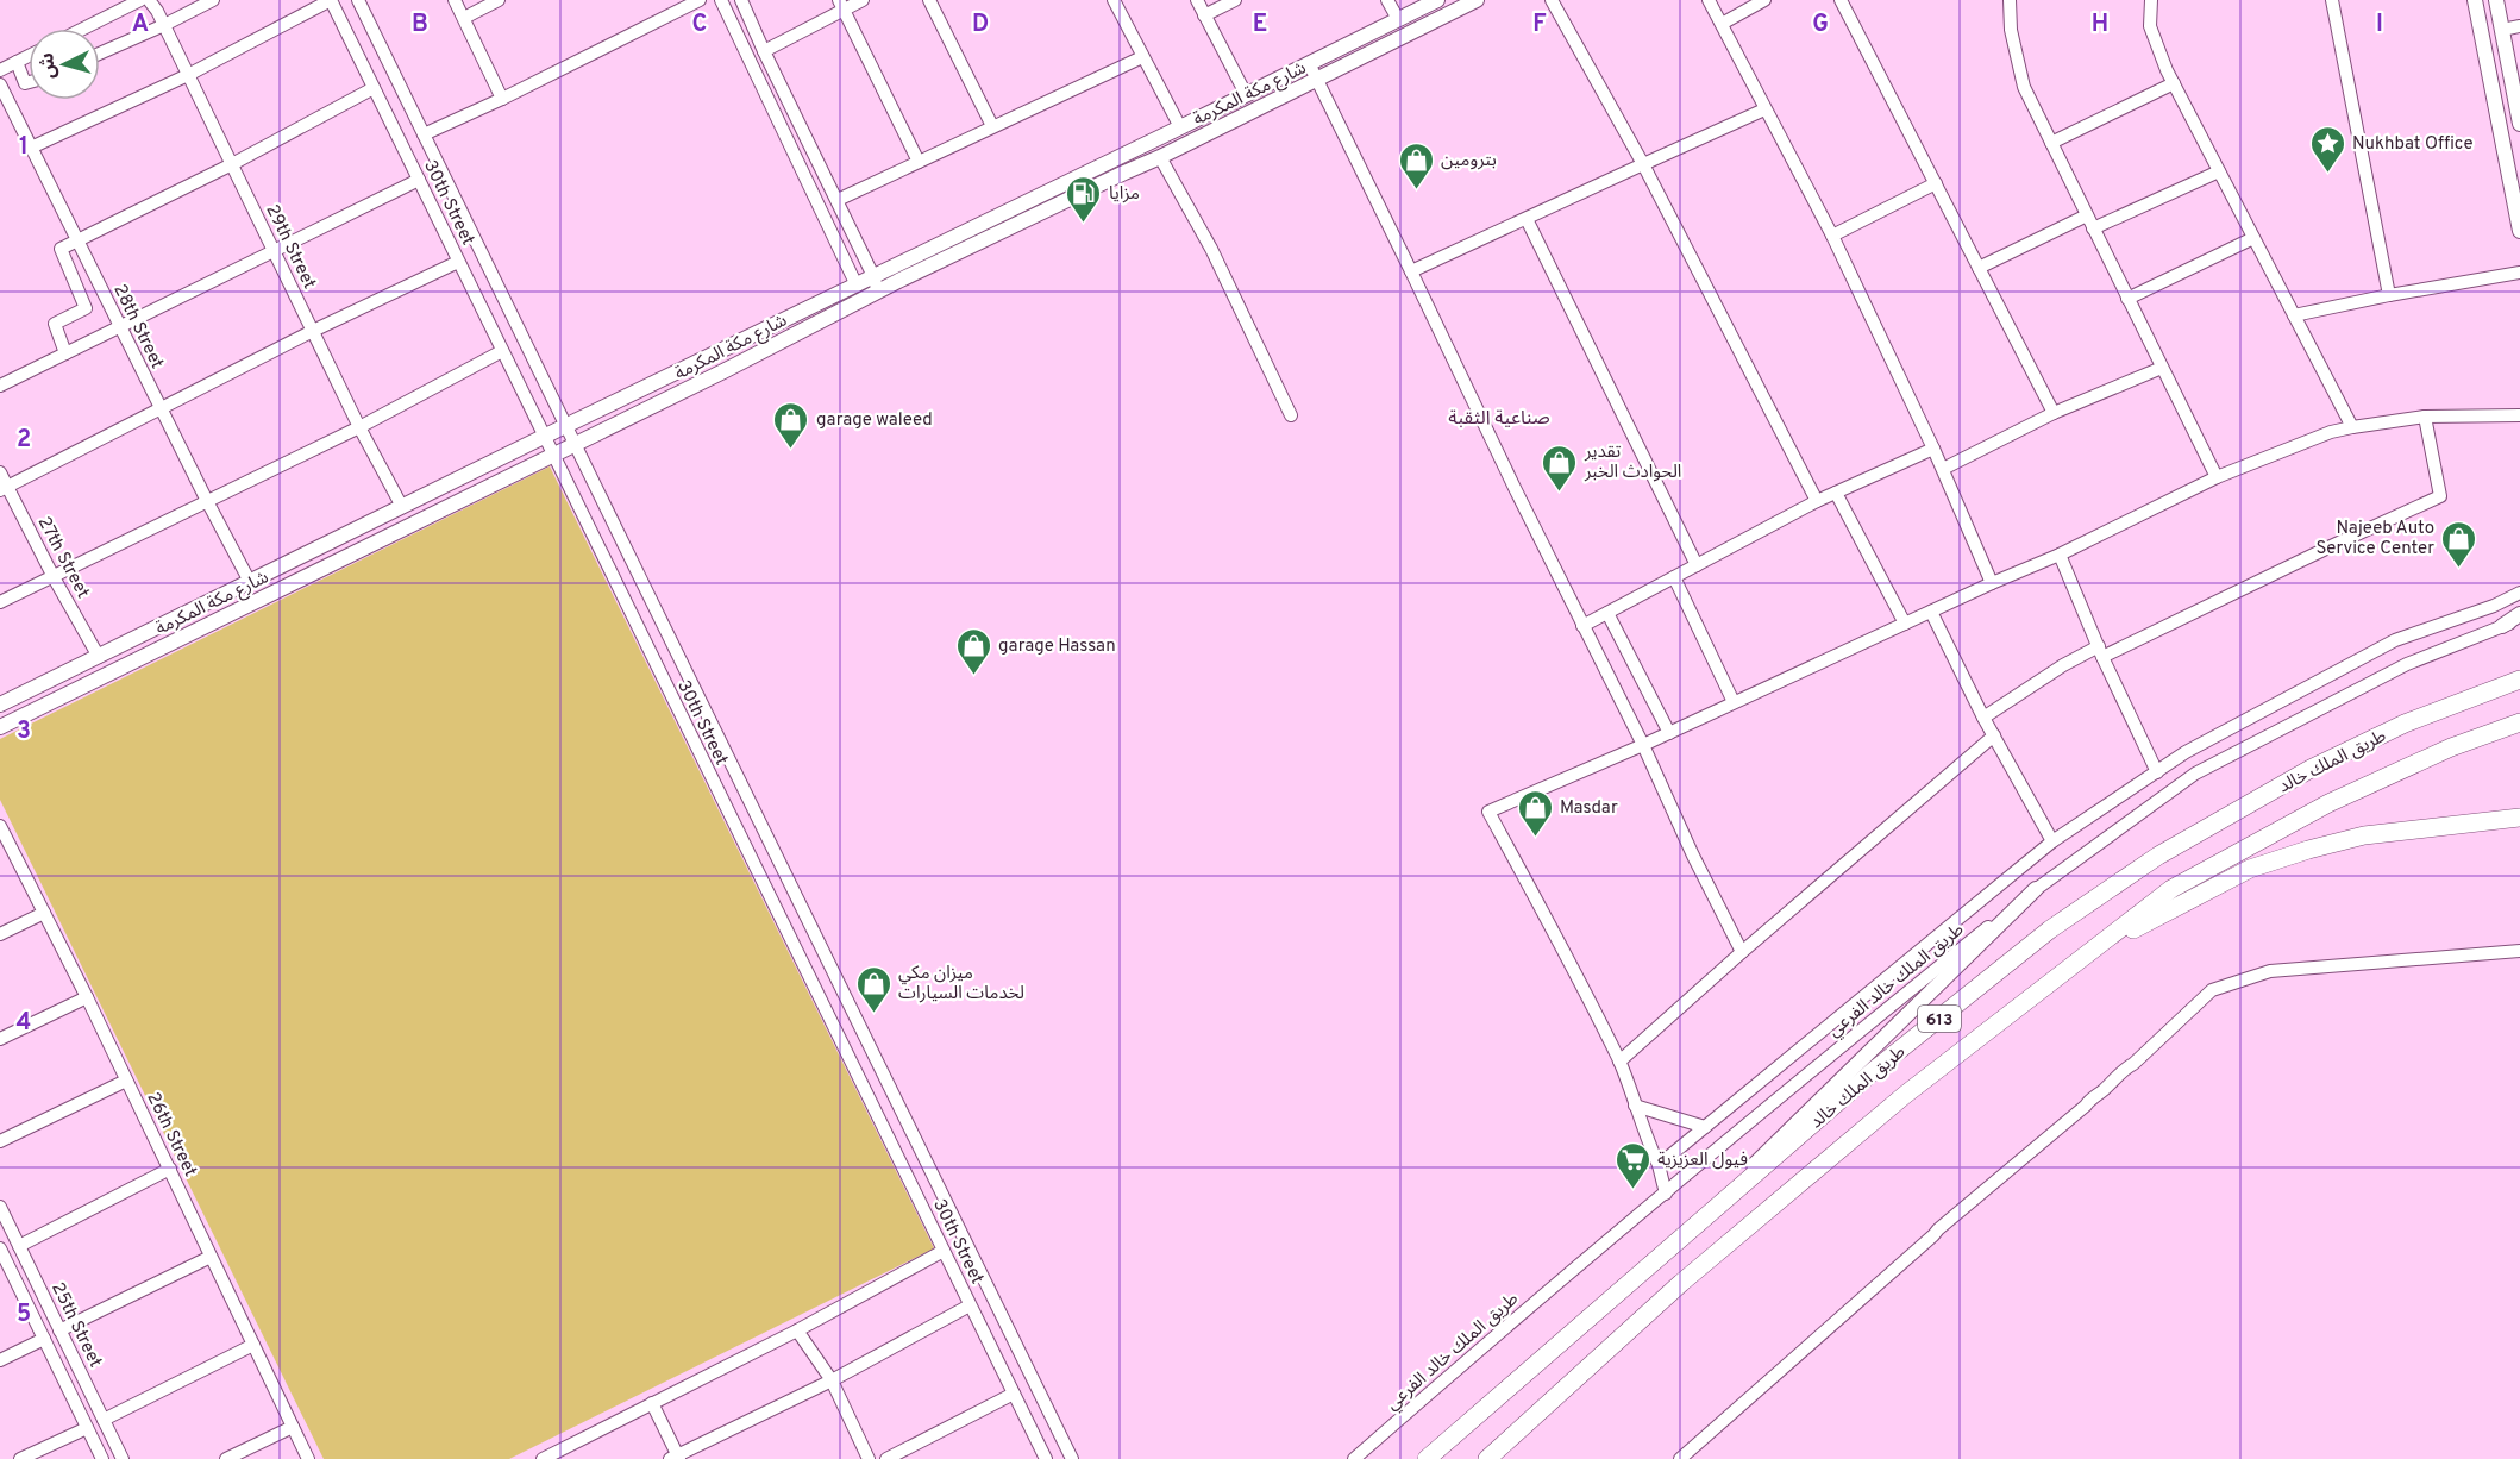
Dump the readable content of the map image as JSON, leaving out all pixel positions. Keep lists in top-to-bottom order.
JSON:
{
  "streets": {
    "highway": ["طريق الملك خالد", "613"],
    "main road": ["شارع مكة المكرمة"],
    "street": [
      "30th Street",
      "29th Street",
      "28th Street",
      "27th Street",
      "طريق الملك خالد الفرعي",
      "26th Street",
      "25th Street"
    ]
  },
  "crossings": [
    ["شارع مكة المكرمة", "30th Street"],
    ["شارع مكة المكرمة", "29th Street"],
    ["شارع مكة المكرمة", "28th Street"],
    ["شارع مكة المكرمة", "27th Street"]
  ],
  "districts": ["صناعية الثقبة"],
  "places": {
    "place": ["Nukhbat Office"],
    "shop": [
      "بترومين",
      "garage waleed",
      "تقدير الحوادث الخبر",
      "Najeeb Auto Service Center",
      "garage Hassan",
      "Masdar",
      "ميزان مكي لخدمات السيارات"
    ],
    "fuel station": ["مزايا"],
    "supermarket": ["فيول العزيزية"]
  },
  "north": "left",
  "grid": {
    "columns": [
      "A",
      "B",
      "C",
      "D",
      "E",
      "F",
      "G",
      "H",
      "I"
    ],
    "rows": [
      "1",
      "2",
      "3",
      "4",
      "5"
    ]
  }
}
